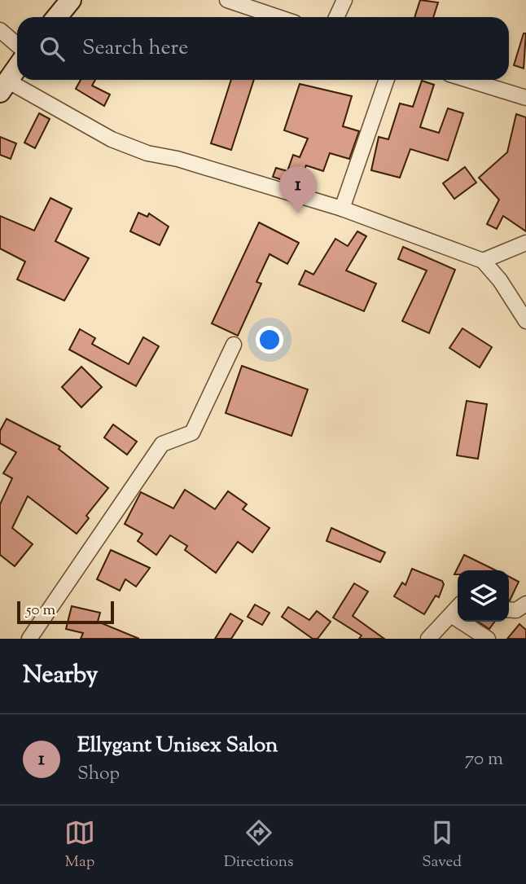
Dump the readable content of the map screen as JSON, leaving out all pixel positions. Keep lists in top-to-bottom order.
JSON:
{
  "scale_bar": "50 m",
  "page": {
    "search": "Search here",
    "pins": "1",
    "scale": "50 m",
    "heading": "Nearby",
    "list": [
      {
        "mark": "1",
        "name": "Ellygant Unisex Salon",
        "note": "Shop",
        "value": "70 m"
      }
    ],
    "nav": ["Map", "Directions", "Saved"]
  }
}
